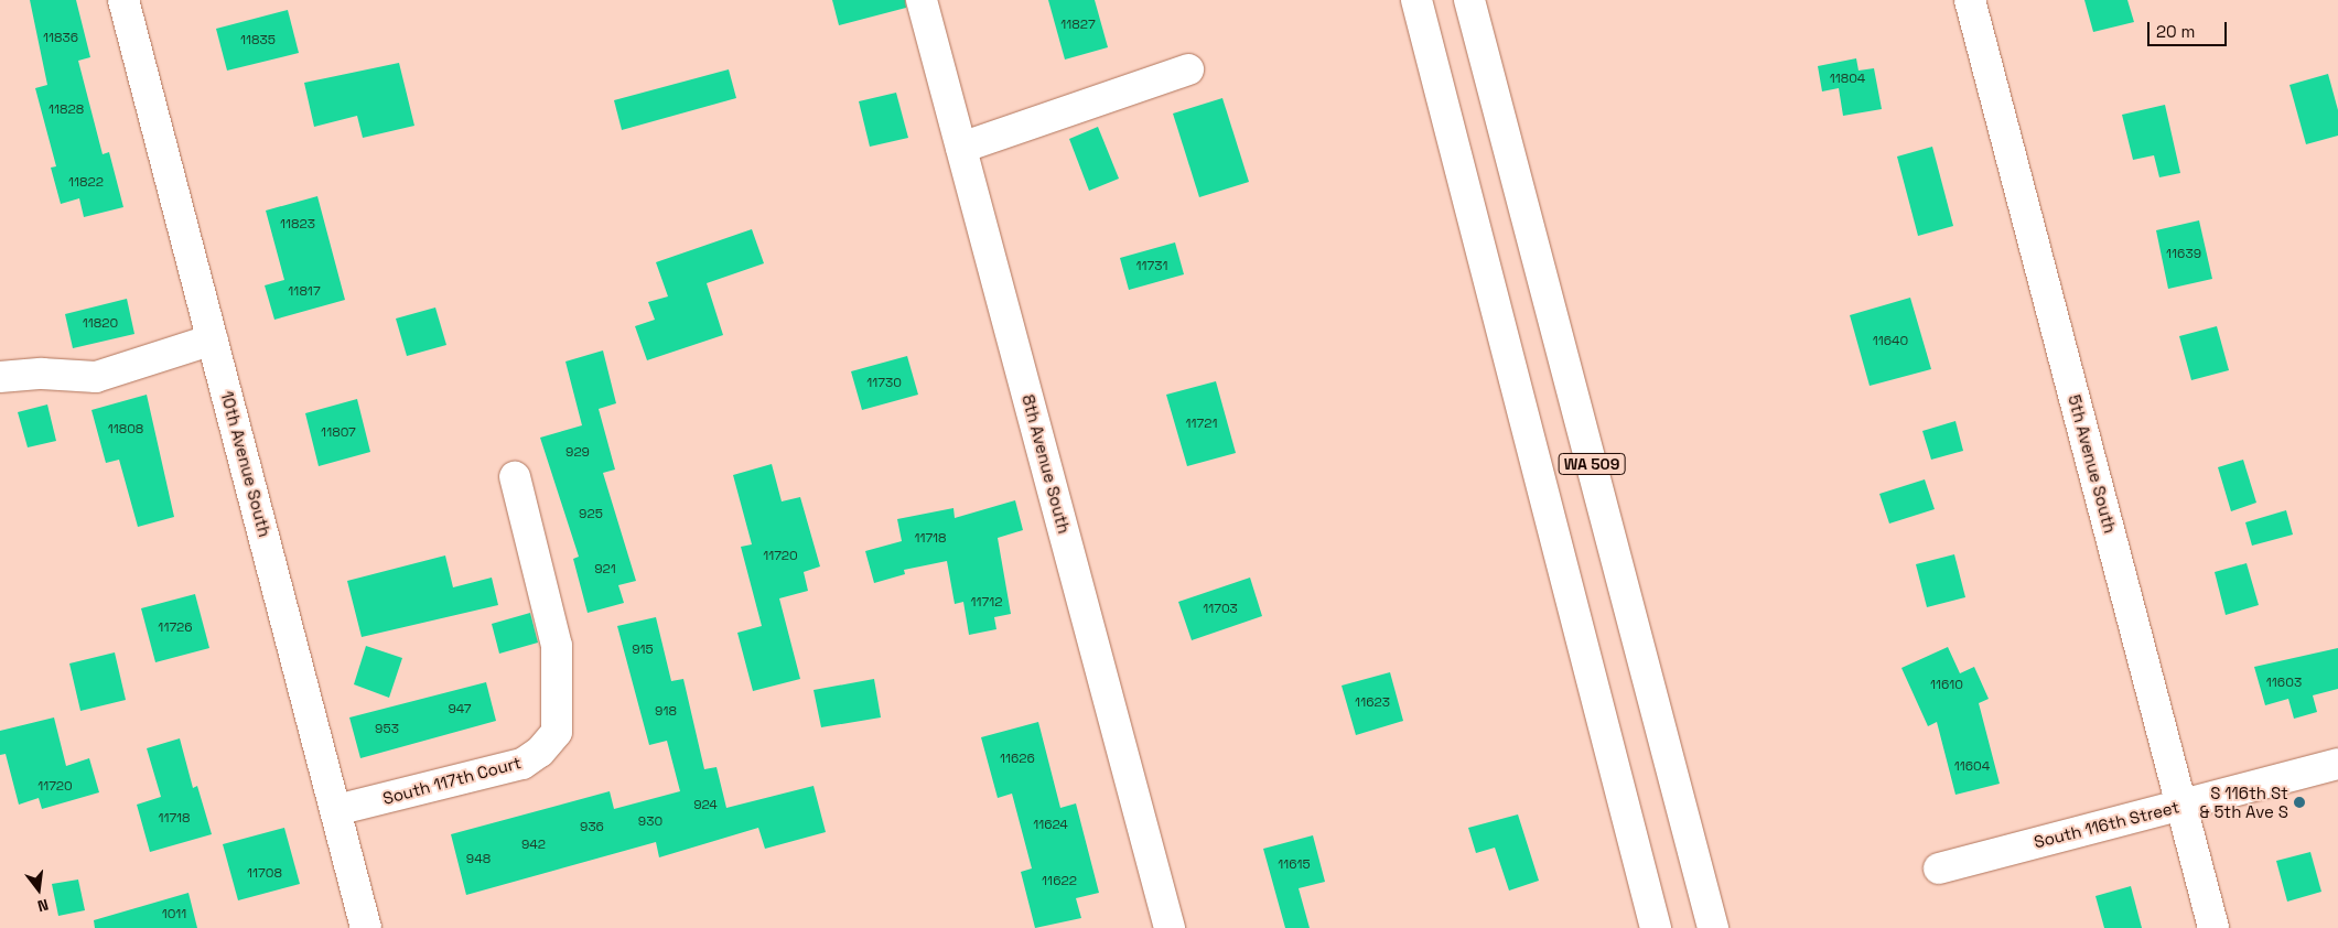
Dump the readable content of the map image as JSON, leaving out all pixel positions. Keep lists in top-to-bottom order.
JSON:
{
  "streets": {
    "main road": [
      "10th Avenue South",
      "8th Avenue South",
      "WA 509",
      "5th Avenue South",
      "South 117th Court",
      "South 116th Street"
    ]
  },
  "crossings": [
    ["10th Avenue South", "South 117th Court"],
    ["5th Avenue South", "South 116th Street"]
  ],
  "places": ["S 116th St & 5th Ave S"],
  "house_numbers": [
    "11827",
    "11836",
    "11835",
    "11804",
    "11828",
    "11822",
    "11823",
    "11639",
    "11731",
    "11817",
    "11820",
    "11640",
    "11730",
    "11721",
    "11808",
    "11807",
    "929",
    "925",
    "11718",
    "11720",
    "921",
    "11712",
    "11703",
    "11726",
    "915",
    "11603",
    "11610",
    "11623",
    "947",
    "918",
    "953",
    "11626",
    "11604",
    "11720",
    "924",
    "11718",
    "930",
    "11624",
    "936",
    "942",
    "948",
    "11615",
    "11708",
    "11622",
    "1011"
  ],
  "scale_bar": "20 m",
  "north": "bottom"
}
